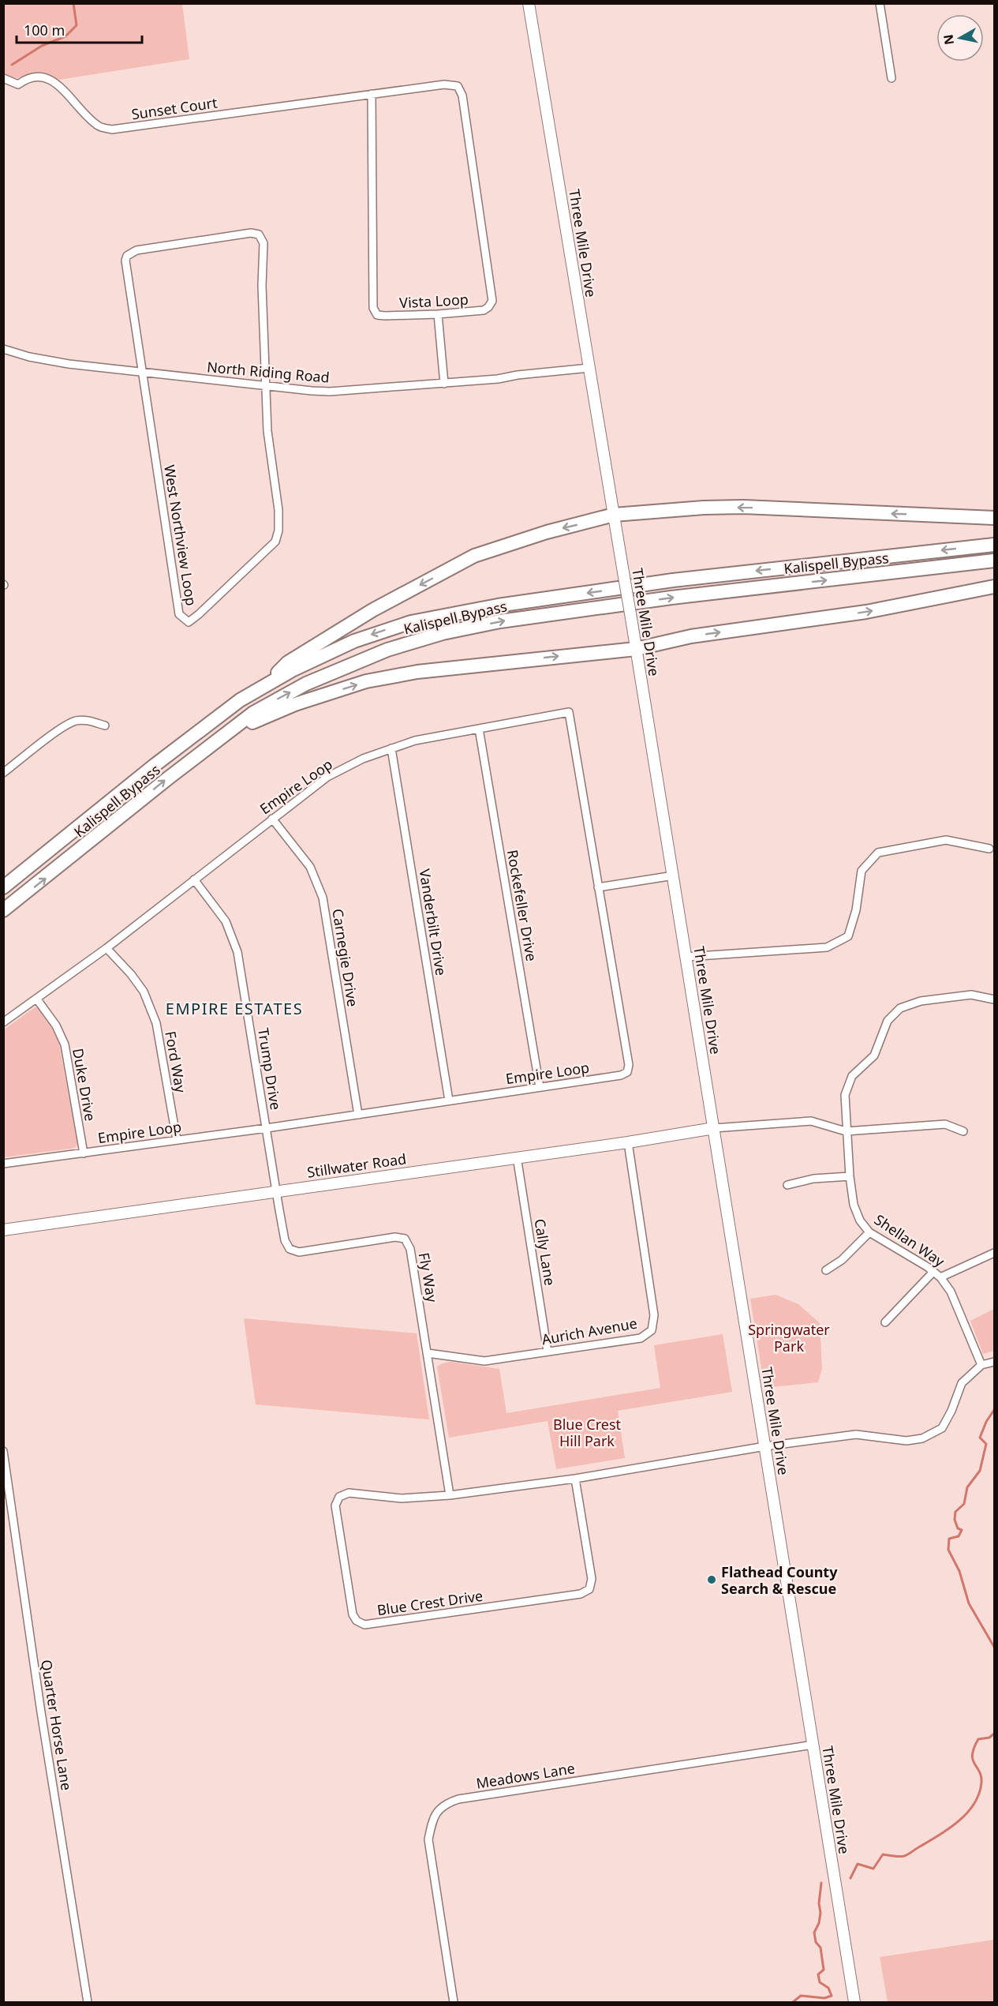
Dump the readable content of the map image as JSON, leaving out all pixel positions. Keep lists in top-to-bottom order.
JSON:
{
  "streets": {
    "highway": ["Kalispell Bypass"],
    "main road": ["Three Mile Drive", "Stillwater Road"],
    "street": [
      "Sunset Court",
      "Vista Loop",
      "North Riding Road",
      "West Northview Loop",
      "Empire Loop",
      "Rockefeller Drive",
      "Vanderbilt Drive",
      "Carnegie Drive",
      "Ford Way",
      "Trump Drive",
      "Duke Drive",
      "Shellan Way",
      "Cally Lane",
      "Fly Way",
      "Aurich Avenue",
      "Blue Crest Drive",
      "Quarter Horse Lane",
      "Meadows Lane"
    ]
  },
  "crossings": [
    ["Sunset Court", "Vista Loop"],
    ["Three Mile Drive", "North Riding Road"],
    ["Three Mile Drive", "Stillwater Road"],
    ["Three Mile Drive", "Blue Crest Drive"],
    ["Three Mile Drive", "Meadows Lane"],
    ["North Riding Road", "West Northview Loop"],
    ["Empire Loop", "Rockefeller Drive"],
    ["Empire Loop", "Vanderbilt Drive"],
    ["Empire Loop", "Carnegie Drive"],
    ["Empire Loop", "Ford Way"],
    ["Empire Loop", "Trump Drive"],
    ["Empire Loop", "Duke Drive"],
    ["Trump Drive", "Stillwater Road"],
    ["Trump Drive", "Fly Way"],
    ["Stillwater Road", "Cally Lane"],
    ["Stillwater Road", "Fly Way"],
    ["Stillwater Road", "Aurich Avenue"],
    ["Shellan Way", "Blue Crest Drive"],
    ["Cally Lane", "Aurich Avenue"],
    ["Fly Way", "Aurich Avenue"],
    ["Fly Way", "Blue Crest Drive"]
  ],
  "districts": ["EMPIRE ESTATES"],
  "parks": ["Springwater Park", "Blue Crest Hill Park"],
  "places": ["Flathead County Search & Rescue"],
  "scale_bar": "100 m",
  "north": "left"
}
